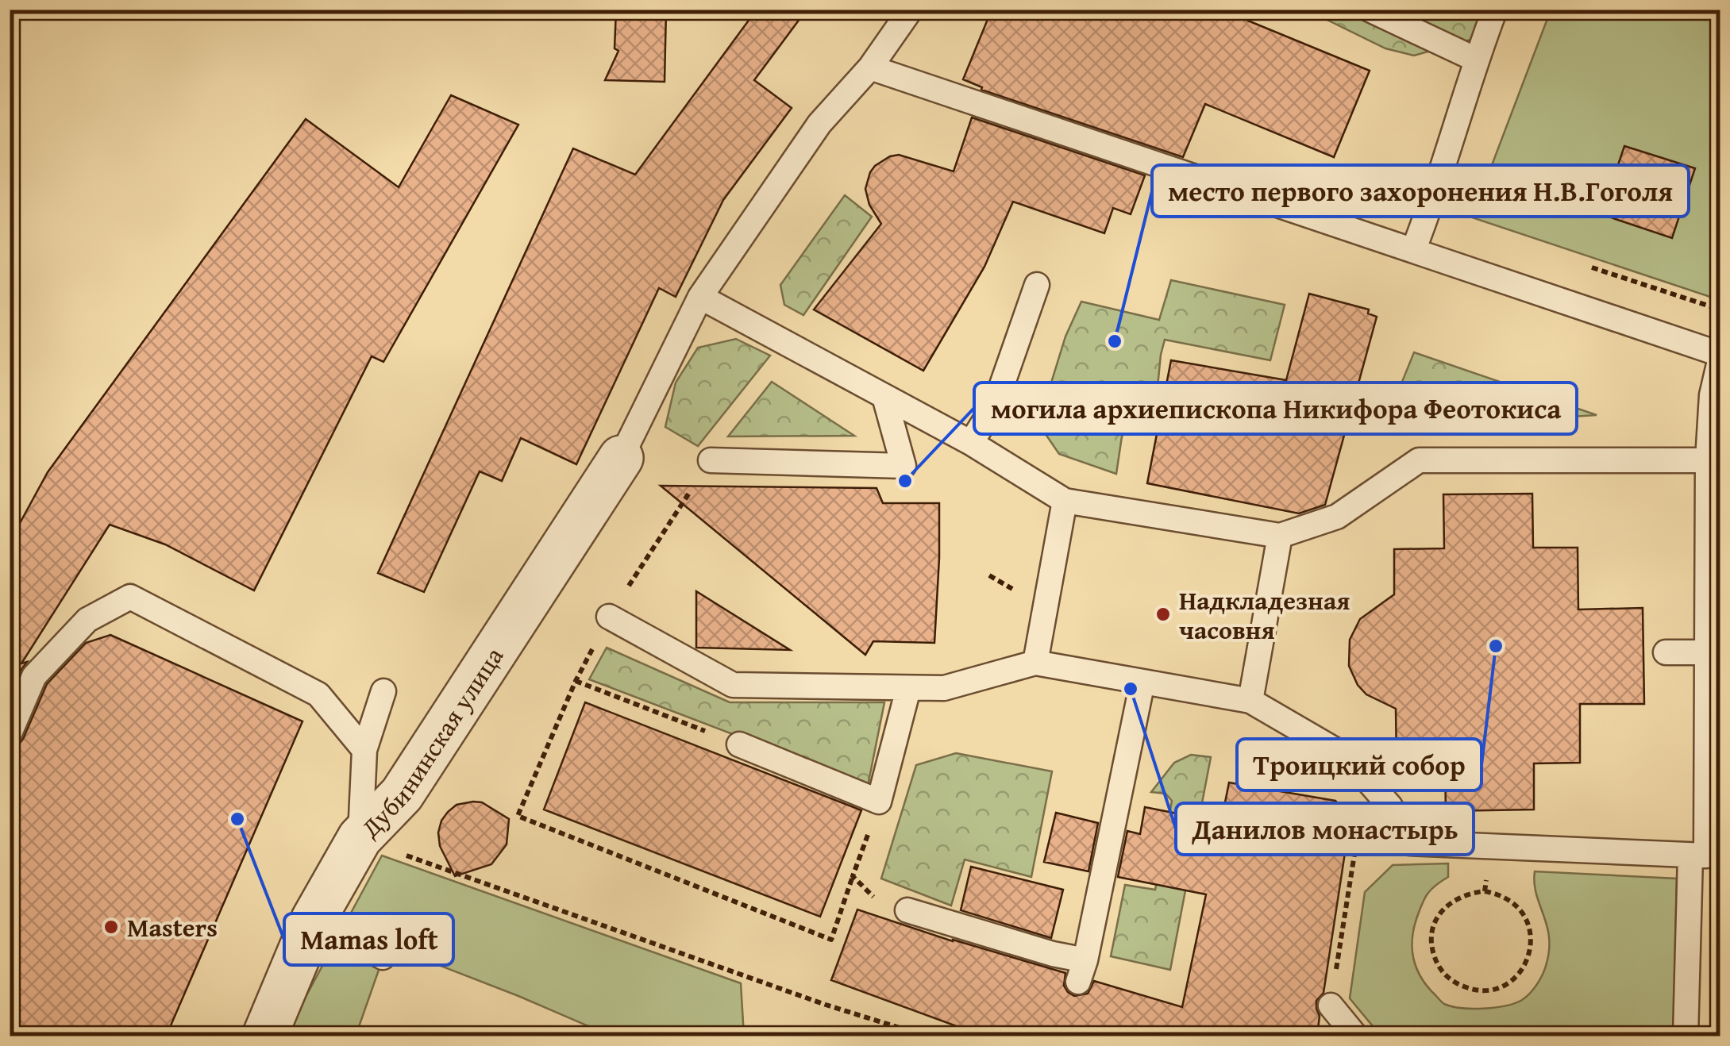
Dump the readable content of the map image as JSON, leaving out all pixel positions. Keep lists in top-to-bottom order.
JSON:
{
  "streets": {
    "street": ["Дубининская улица"]
  },
  "places": [
    "место первого захоронения Н.В.Гоголя",
    "могила архиепископа Никифора Феотокиса",
    "Надкладезная часовня",
    "Троицкий собор",
    "Данилов монастырь",
    "Mamas loft",
    "Masters"
  ]
}
